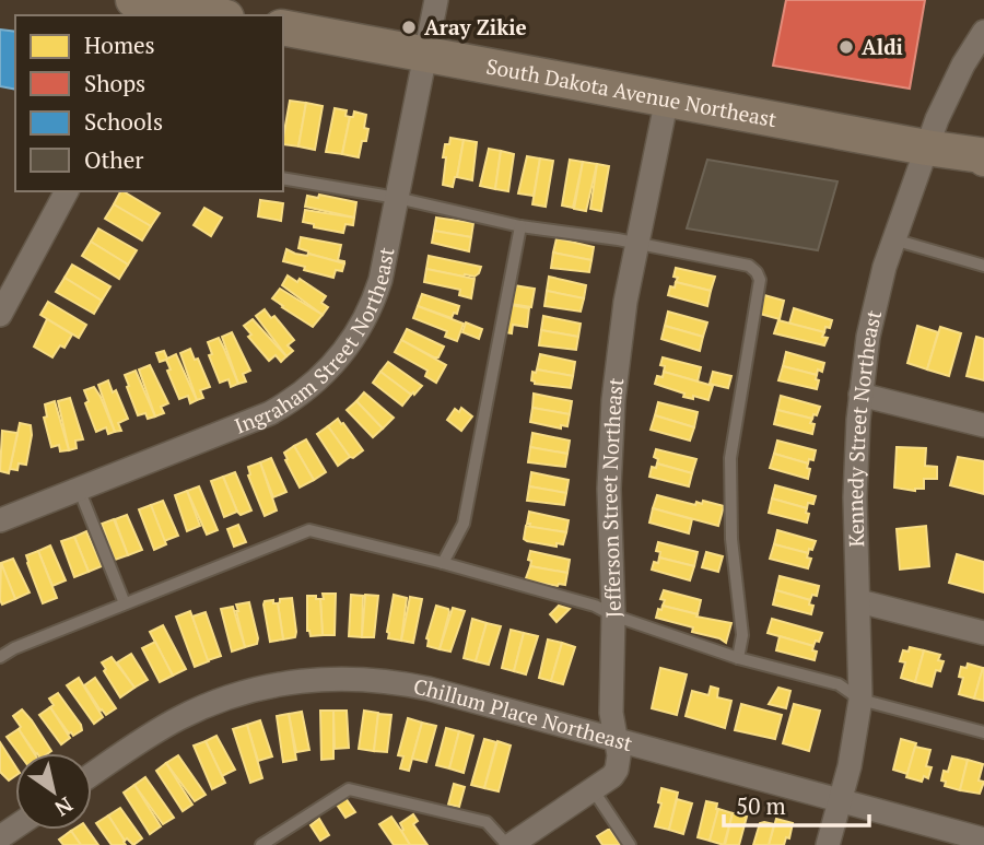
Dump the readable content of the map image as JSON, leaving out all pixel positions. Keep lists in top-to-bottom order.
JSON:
{
  "streets": {
    "main road": ["South Dakota Avenue Northeast"],
    "street": [
      "Ingraham Street Northeast",
      "Kennedy Street Northeast",
      "Jefferson Street Northeast",
      "Chillum Place Northeast"
    ]
  },
  "crossings": [
    ["South Dakota Avenue Northeast", "Ingraham Street Northeast"],
    ["South Dakota Avenue Northeast", "Kennedy Street Northeast"],
    ["South Dakota Avenue Northeast", "Jefferson Street Northeast"],
    ["Kennedy Street Northeast", "Chillum Place Northeast"],
    ["Jefferson Street Northeast", "Chillum Place Northeast"]
  ],
  "places": ["Aray Zikie", "Aldi"],
  "legend": [
    "Homes",
    "Shops",
    "Schools",
    "Other"
  ],
  "scale_bar": "50 m",
  "north": "bottom right"
}
